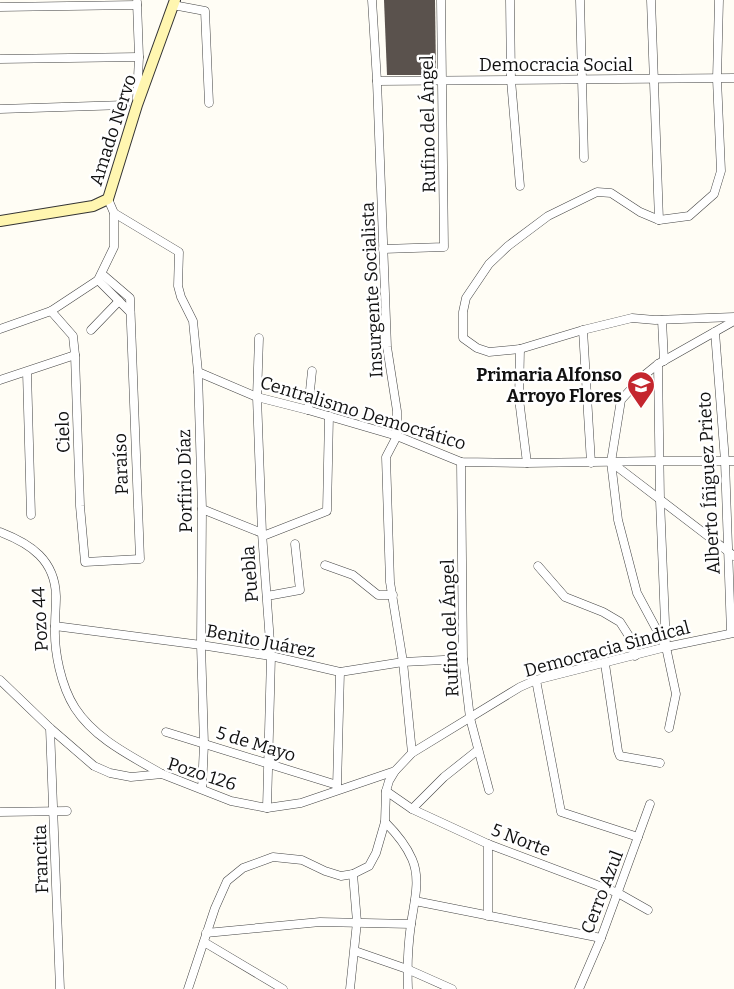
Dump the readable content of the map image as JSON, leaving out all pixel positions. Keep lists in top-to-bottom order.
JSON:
{
  "streets": {
    "main road": ["Amado Nervo"],
    "street": [
      "Democracia Social",
      "Rufino del Ángel",
      "Insurgente Socialista",
      "Centralismo Democrático",
      "Cielo",
      "Paraíso",
      "Porfirio Díaz",
      "Alberto Íñiguez Prieto",
      "Puebla",
      "Pozo 44",
      "Benito Juárez",
      "Democracia Sindical",
      "5 de Mayo",
      "Pozo 126",
      "5 Norte",
      "Francita",
      "Cerro Azul"
    ]
  },
  "crossings": [
    ["Democracia Social", "Rufino del Ángel"],
    ["Democracia Social", "Insurgente Socialista"],
    ["Rufino del Ángel", "Insurgente Socialista"],
    ["Rufino del Ángel", "Centralismo Democrático"],
    ["Rufino del Ángel", "Benito Juárez"],
    ["Rufino del Ángel", "Democracia Sindical"],
    ["Amado Nervo", "Paraíso"],
    ["Amado Nervo", "Porfirio Díaz"],
    ["Insurgente Socialista", "Centralismo Democrático"],
    ["Insurgente Socialista", "Benito Juárez"],
    ["Insurgente Socialista", "Democracia Sindical"],
    ["Centralismo Democrático", "Porfirio Díaz"],
    ["Centralismo Democrático", "Alberto Íñiguez Prieto"],
    ["Centralismo Democrático", "Puebla"],
    ["Cielo", "Paraíso"],
    ["Porfirio Díaz", "Benito Juárez"],
    ["Porfirio Díaz", "5 de Mayo"],
    ["Porfirio Díaz", "Pozo 126"],
    ["Alberto Íñiguez Prieto", "Democracia Sindical"],
    ["Puebla", "Benito Juárez"],
    ["Puebla", "5 de Mayo"],
    ["Puebla", "Pozo 126"],
    ["Pozo 44", "Benito Juárez"],
    ["Pozo 44", "Pozo 126"],
    ["Democracia Sindical", "5 de Mayo"],
    ["Democracia Sindical", "Pozo 126"],
    ["5 de Mayo", "Pozo 126"],
    ["Pozo 126", "Francita"],
    ["5 Norte", "Cerro Azul"]
  ],
  "places": {
    "school or university": ["Primaria Alfonso Arroyo Flores"]
  }
}
